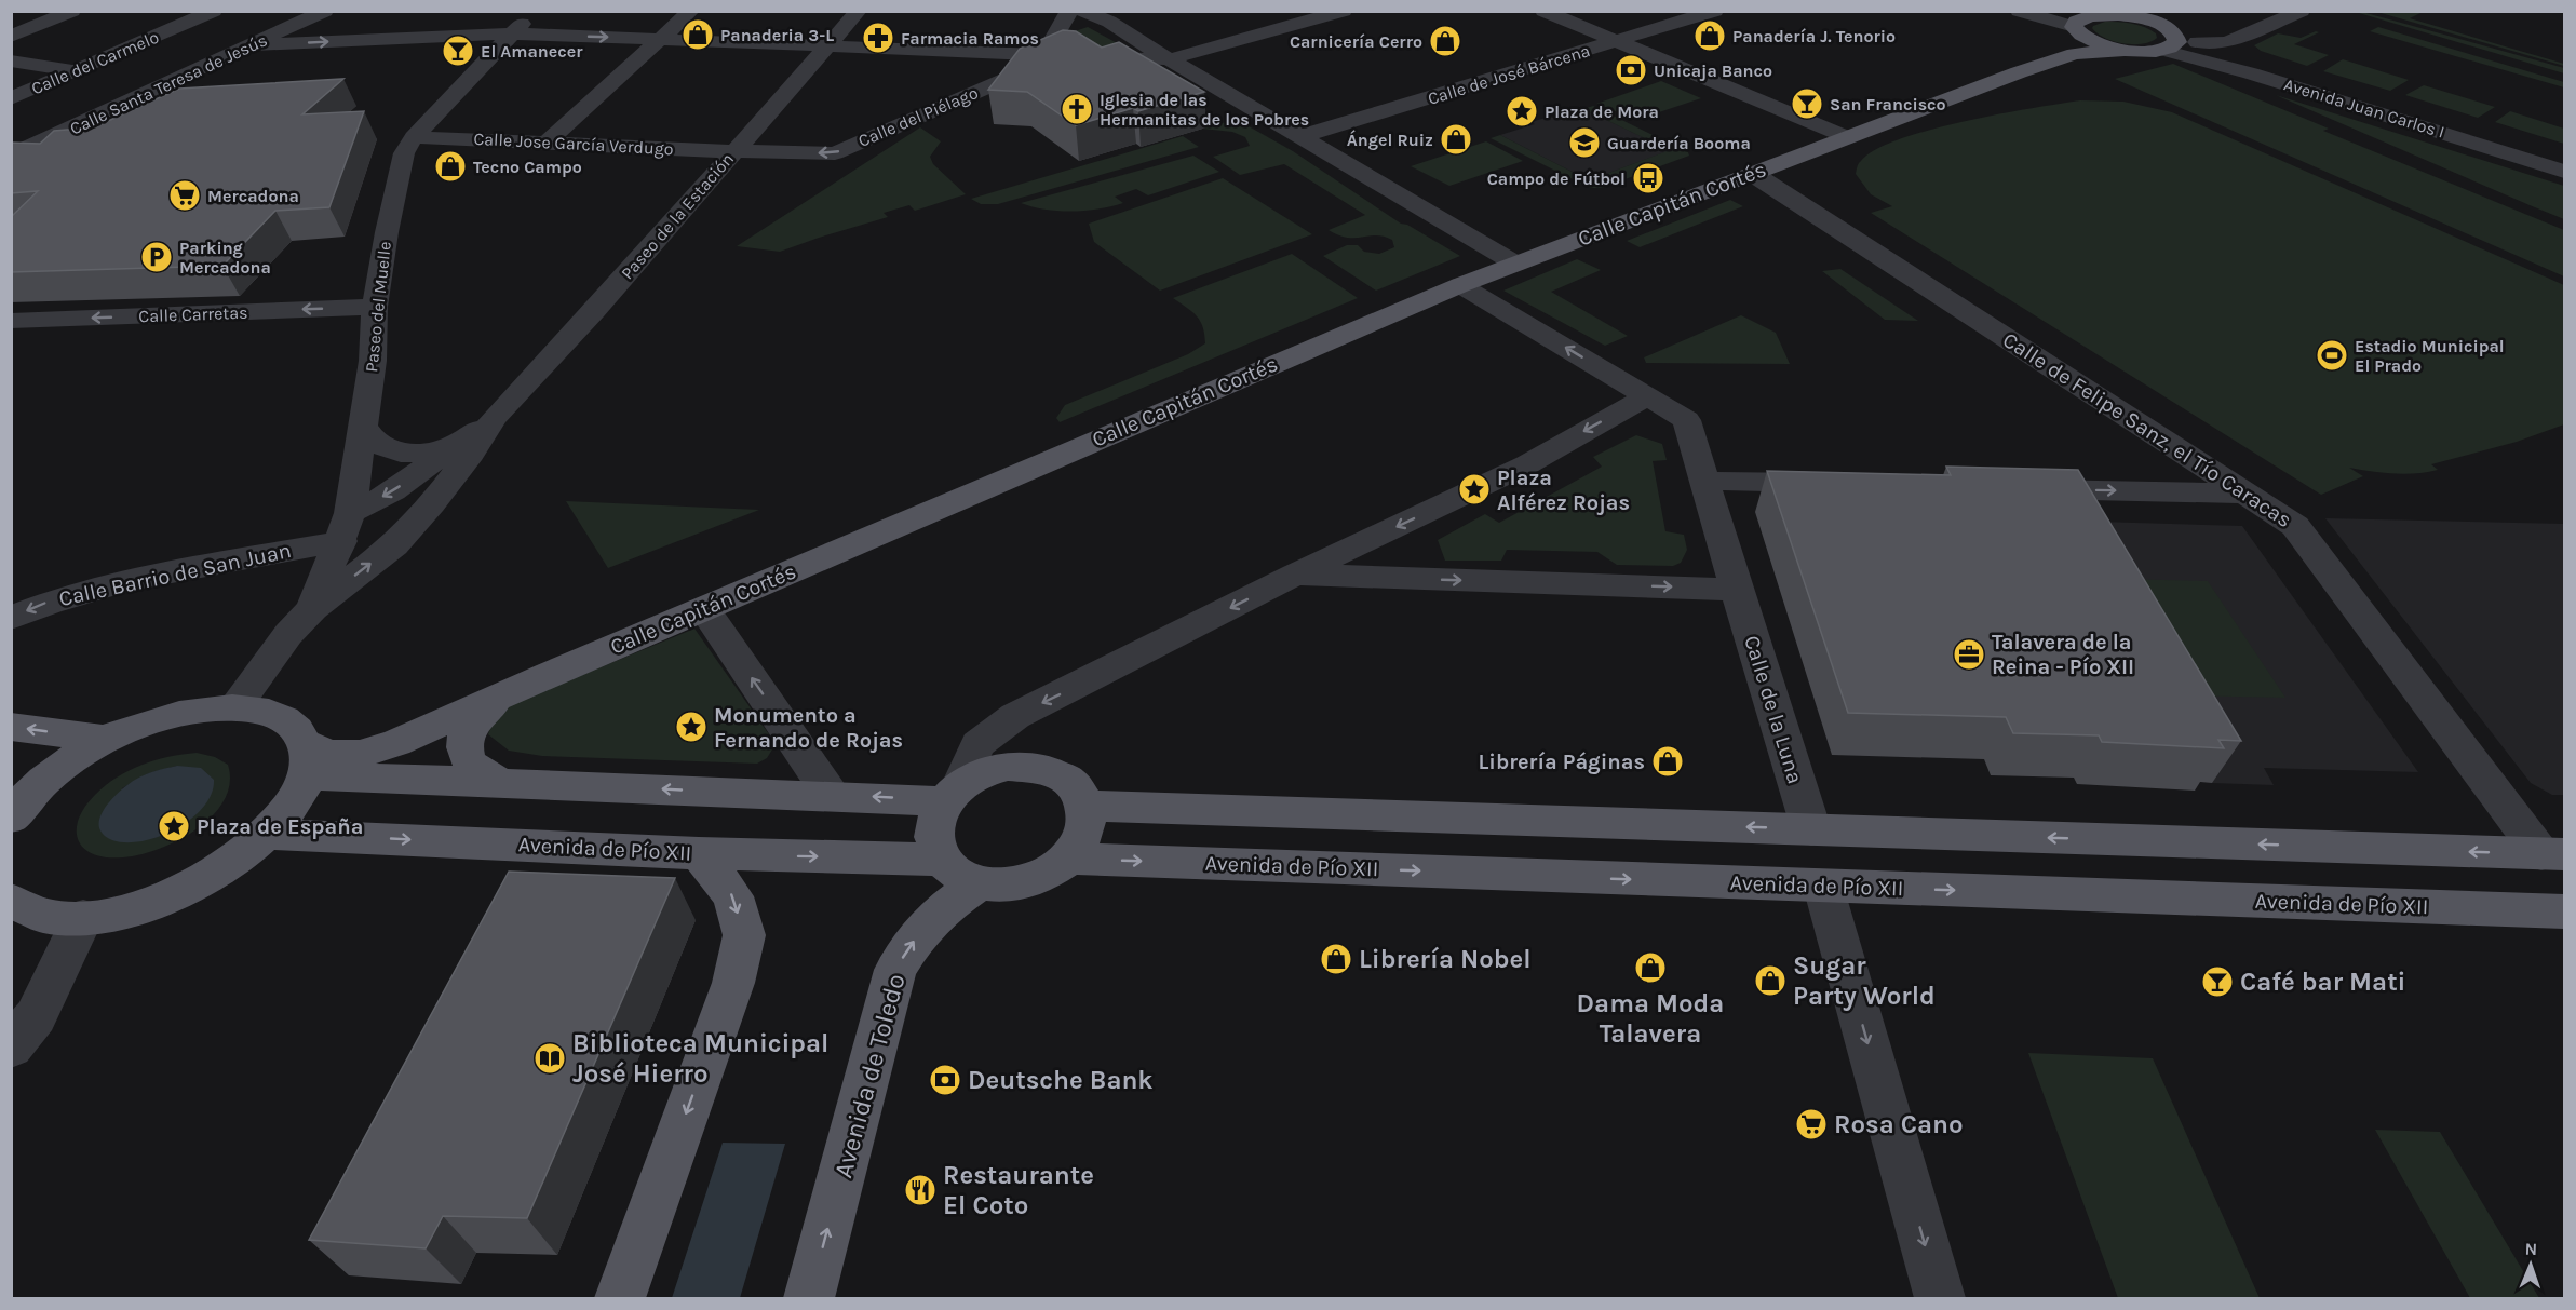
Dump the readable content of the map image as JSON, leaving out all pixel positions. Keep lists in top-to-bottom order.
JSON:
{
  "streets": {
    "main road": ["Calle Capitán Cortés", "Avenida de Pío XII", "Avenida de Toledo"],
    "street": [
      "Calle del Carmelo",
      "Calle de José Bárcena",
      "Calle Santa Teresa de Jesús",
      "Avenida Juan Carlos I",
      "Calle del Piélago",
      "Calle Jose García Verdugo",
      "Paseo de la Estación",
      "Paseo del Muelle",
      "Calle Carretas",
      "Calle de Felipe Sanz, el Tío Caracas",
      "Calle Barrio de San Juan",
      "Calle de la Luna"
    ]
  },
  "crossings": [
    ["Avenida Juan Carlos I", "Calle Capitán Cortés"],
    ["Calle del Piélago", "Calle Jose García Verdugo"],
    ["Calle del Piélago", "Paseo de la Estación"],
    ["Calle Jose García Verdugo", "Paseo de la Estación"],
    ["Calle Jose García Verdugo", "Paseo del Muelle"],
    ["Calle Capitán Cortés", "Calle de Felipe Sanz, el Tío Caracas"],
    ["Paseo de la Estación", "Paseo del Muelle"],
    ["Paseo de la Estación", "Calle Barrio de San Juan"],
    ["Paseo del Muelle", "Calle Carretas"],
    ["Paseo del Muelle", "Calle Barrio de San Juan"],
    ["Avenida de Pío XII", "Avenida de Toledo"]
  ],
  "one_way": ["Calle Barrio de San Juan"],
  "places": {
    "shop": [
      "Panaderia 3-L",
      "Panadería J. Tenorio",
      "Carnicería Cerro",
      "Ángel Ruiz",
      "Tecno Campo",
      "Librería Páginas",
      "Librería Nobel",
      "Dama Moda Talavera",
      "Sugar Party World"
    ],
    "pharmacy": ["Farmacia Ramos"],
    "bar": ["El Amanecer", "San Francisco", "Café bar Mati"],
    "bank": ["Unicaja Banco", "Deutsche Bank"],
    "church": ["Iglesia de las Hermanitas de los Pobres"],
    "place": [
      "Plaza de Mora",
      "Plaza Alférez Rojas",
      "Monumento a Fernando de Rojas",
      "Plaza de España"
    ],
    "school or university": ["Guardería Booma"],
    "bus stop": ["Campo de Fútbol"],
    "supermarket": ["Mercadona", "Rosa Cano"],
    "parking": ["Parking Mercadona"],
    "sports": ["Estadio Municipal El Prado"],
    "office": ["Talavera de la Reina - Pío XII"],
    "library": ["Biblioteca Municipal José Hierro"],
    "restaurant": ["Restaurante El Coto"]
  },
  "north": "top"
}
